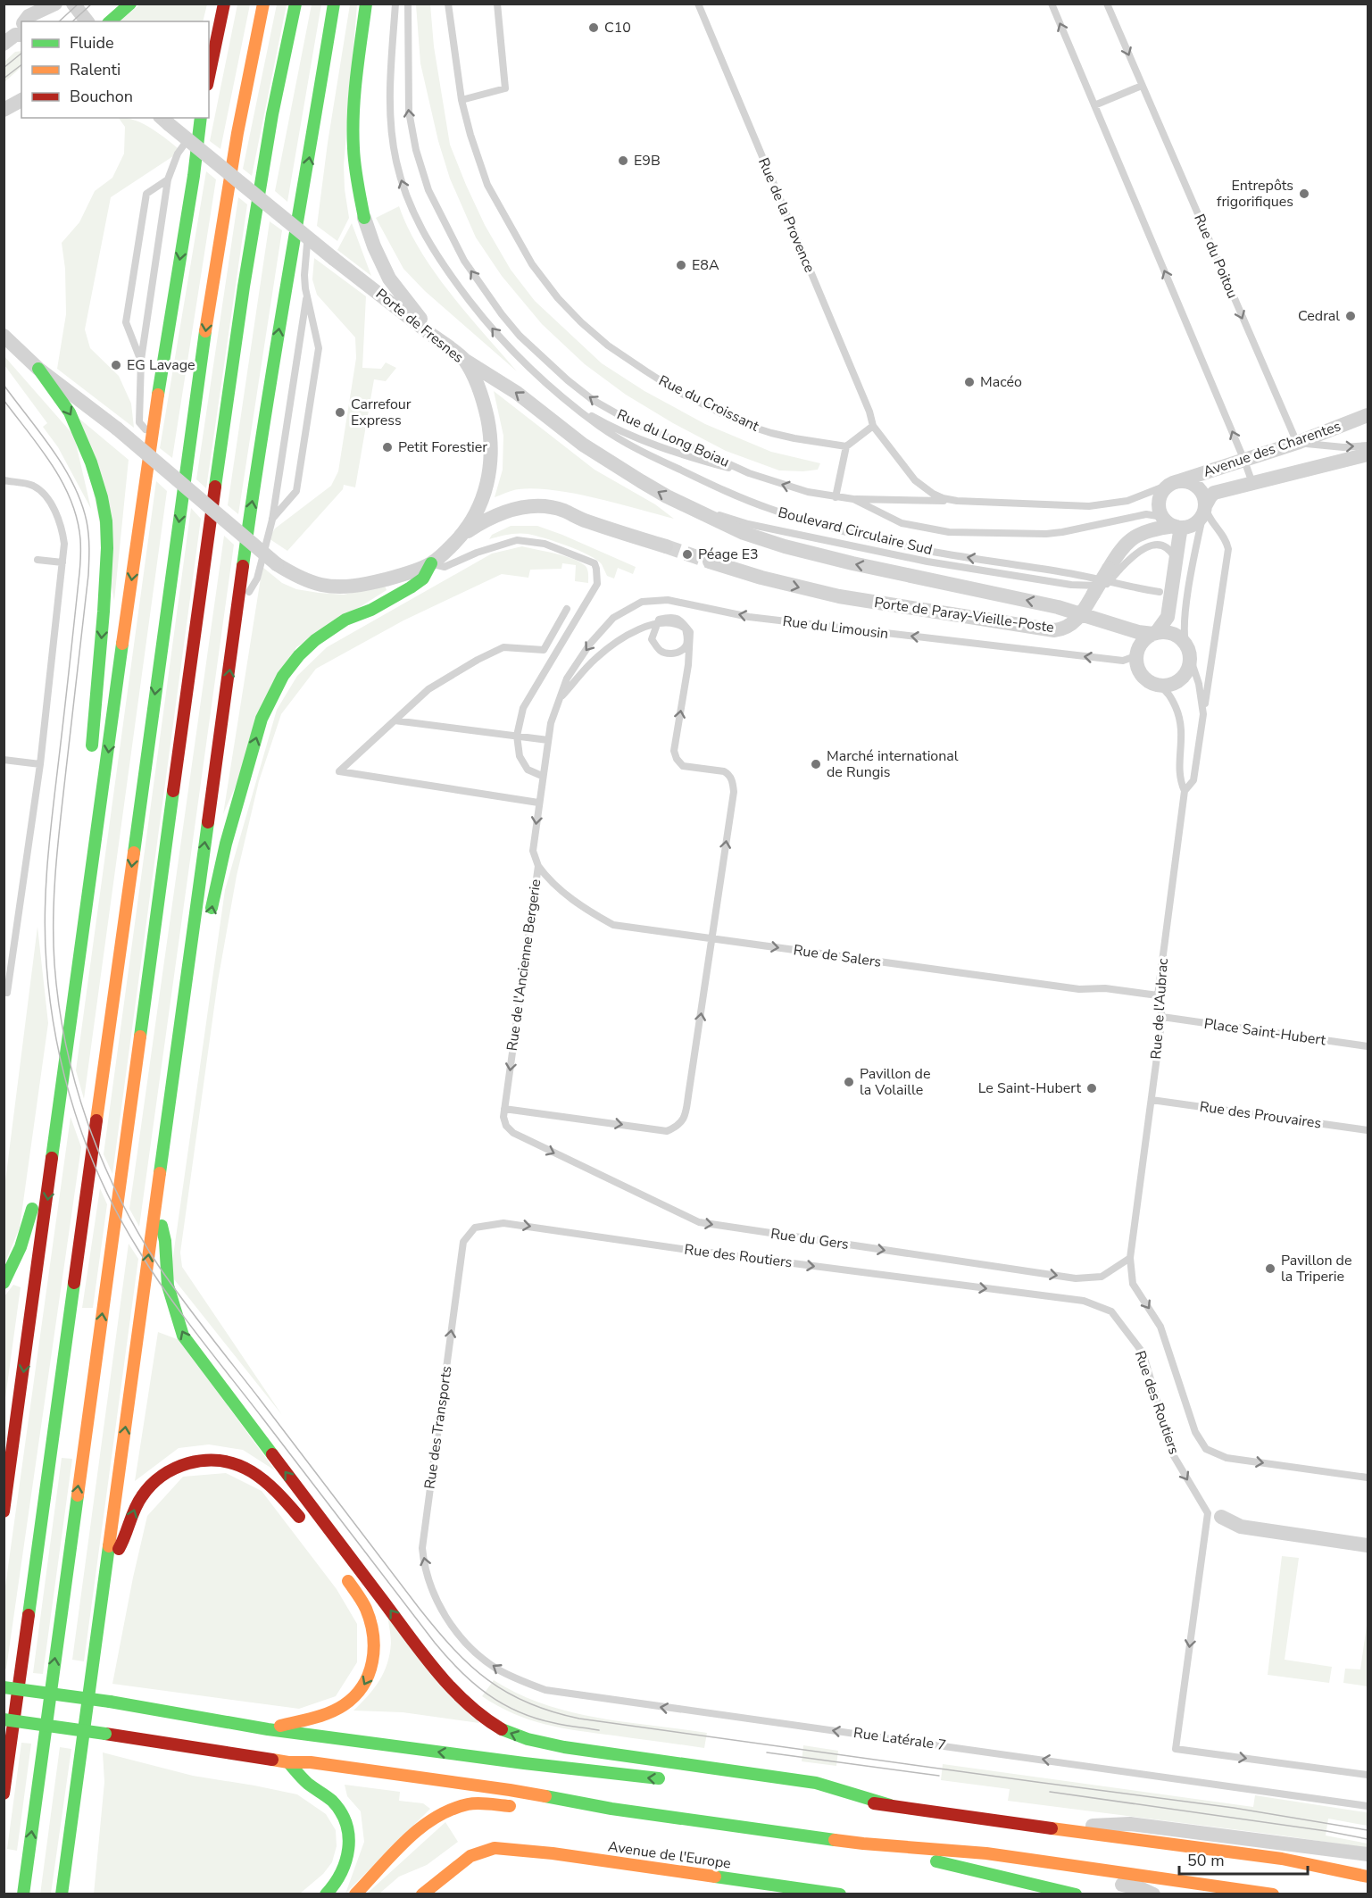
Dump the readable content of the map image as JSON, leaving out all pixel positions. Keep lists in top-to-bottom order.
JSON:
{
  "streets": {
    "main road": ["Avenue de l'Europe"],
    "street": ["Porte de Fresnes", "Avenue des Charentes", "Porte de Paray-Vieille-Poste"],
    "lane": [
      "Rue de la Provence",
      "Rue du Poitou",
      "Rue du Croissant",
      "Rue du Long Boiau",
      "Boulevard Circulaire Sud",
      "Rue du Limousin",
      "Rue de Salers",
      "Rue de l'Ancienne Bergerie",
      "Rue de l'Aubrac",
      "Place Saint-Hubert",
      "Rue des Prouvaires",
      "Rue du Gers",
      "Rue des Routiers",
      "Rue des Transports",
      "Rue Latérale 7"
    ]
  },
  "crossings": [
    ["Rue du Poitou", "Avenue des Charentes"],
    ["Rue du Long Boiau", "Avenue des Charentes"],
    ["Rue du Long Boiau", "Porte de Paray-Vieille-Poste"],
    ["Avenue des Charentes", "Porte de Paray-Vieille-Poste"],
    ["Avenue des Charentes", "Rue de l'Aubrac"],
    ["Rue du Limousin", "Rue de l'Ancienne Bergerie"],
    ["Rue du Limousin", "Rue de l'Aubrac"],
    ["Rue de Salers", "Rue de l'Ancienne Bergerie"],
    ["Rue de Salers", "Rue de l'Aubrac"],
    ["Rue de l'Ancienne Bergerie", "Rue du Gers"],
    ["Rue de l'Aubrac", "Place Saint-Hubert"],
    ["Rue de l'Aubrac", "Rue des Prouvaires"],
    ["Rue de l'Aubrac", "Rue du Gers"],
    ["Rue des Routiers", "Rue des Transports"],
    ["Rue des Transports", "Rue Latérale 7"]
  ],
  "one_way": [
    "Rue du Limousin",
    "Rue de Salers",
    "Rue de l'Ancienne Bergerie",
    "Rue du Gers",
    "Rue des Routiers",
    "Rue des Transports",
    "Rue Latérale 7"
  ],
  "places": [
    "C10",
    "E9B",
    "Entrepôts frigorifiques",
    "E8A",
    "Cedral",
    "EG Lavage",
    "Macéo",
    "Carrefour Express",
    "Petit Forestier",
    "Péage E3",
    "Marché international de Rungis",
    "Pavillon de la Volaille",
    "Le Saint-Hubert",
    "Pavillon de la Triperie"
  ],
  "legend": ["Fluide", "Ralenti", "Bouchon"],
  "scale_bar": "50 m"
}
